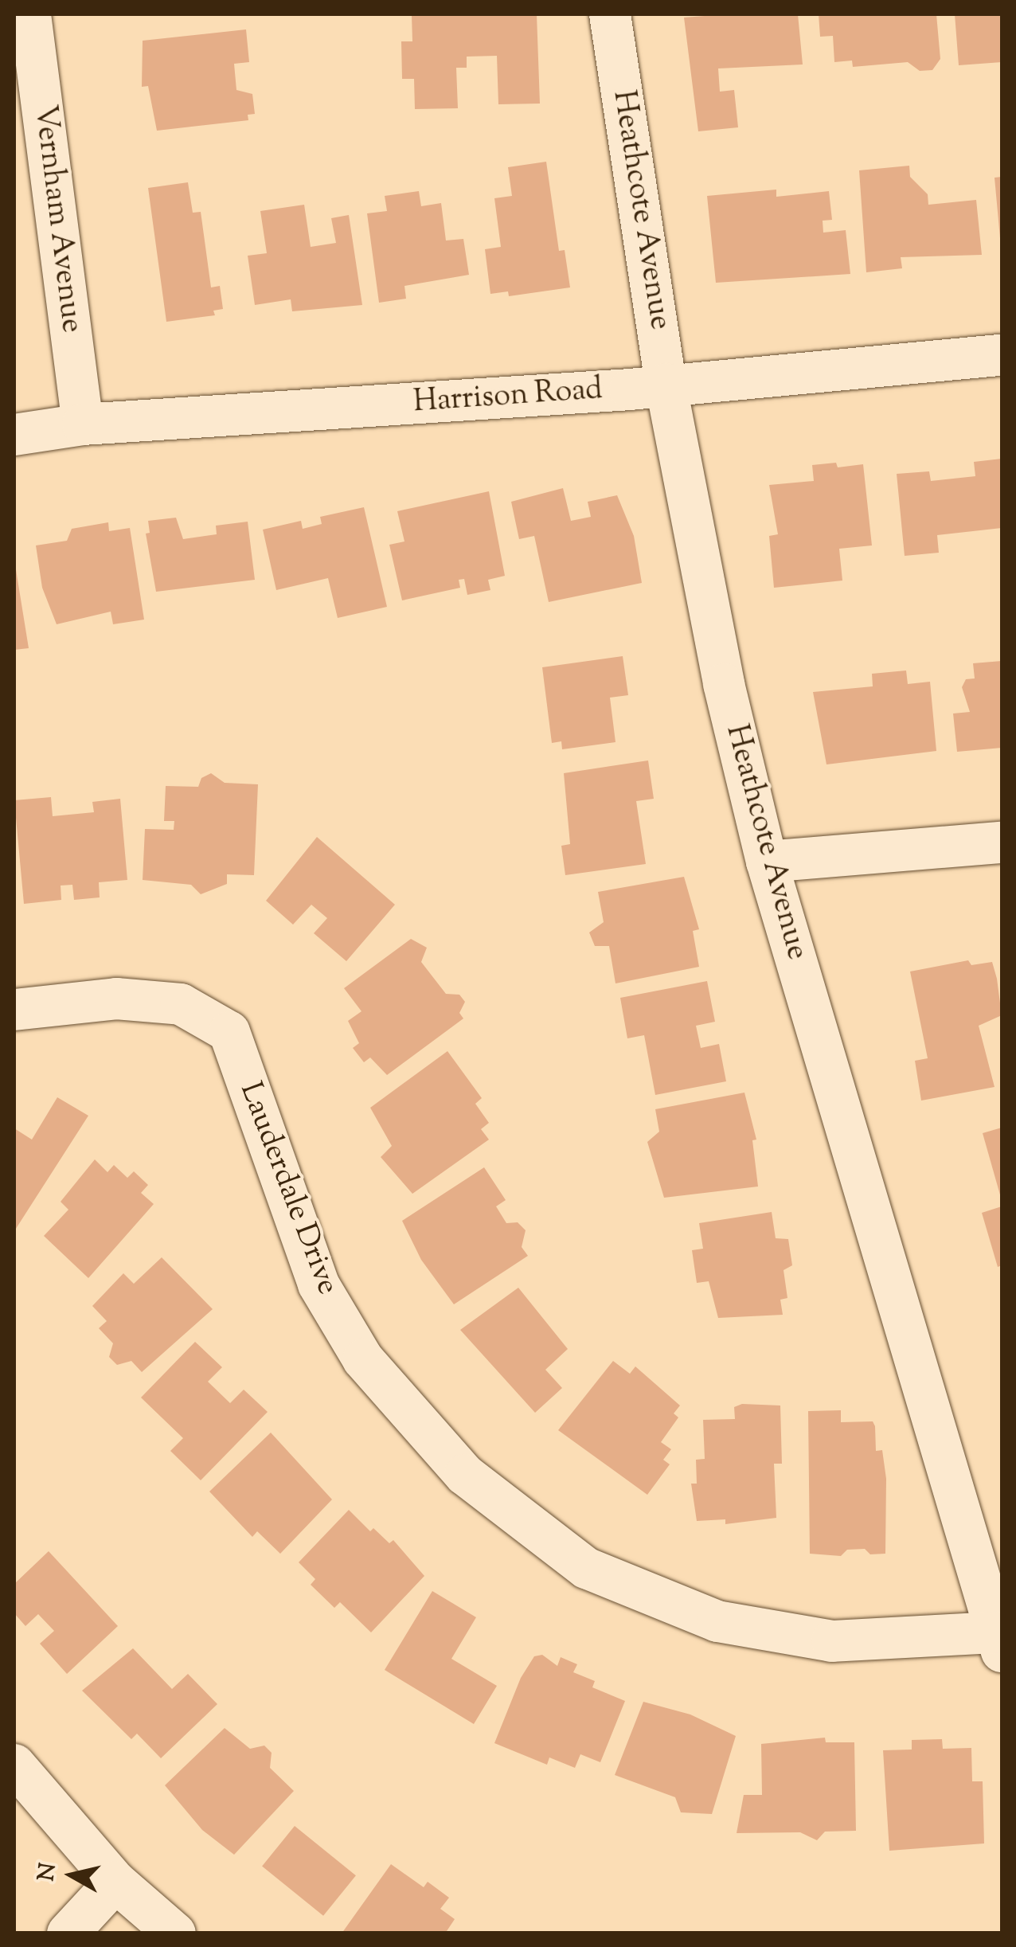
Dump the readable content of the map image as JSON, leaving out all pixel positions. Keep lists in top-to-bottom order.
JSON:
{
  "streets": {
    "street": [
      "Heathcote Avenue",
      "Vernham Avenue",
      "Harrison Road",
      "Lauderdale Drive"
    ]
  },
  "crossings": [
    ["Heathcote Avenue", "Harrison Road"],
    ["Heathcote Avenue", "Lauderdale Drive"],
    ["Vernham Avenue", "Harrison Road"]
  ],
  "north": "left"
}
